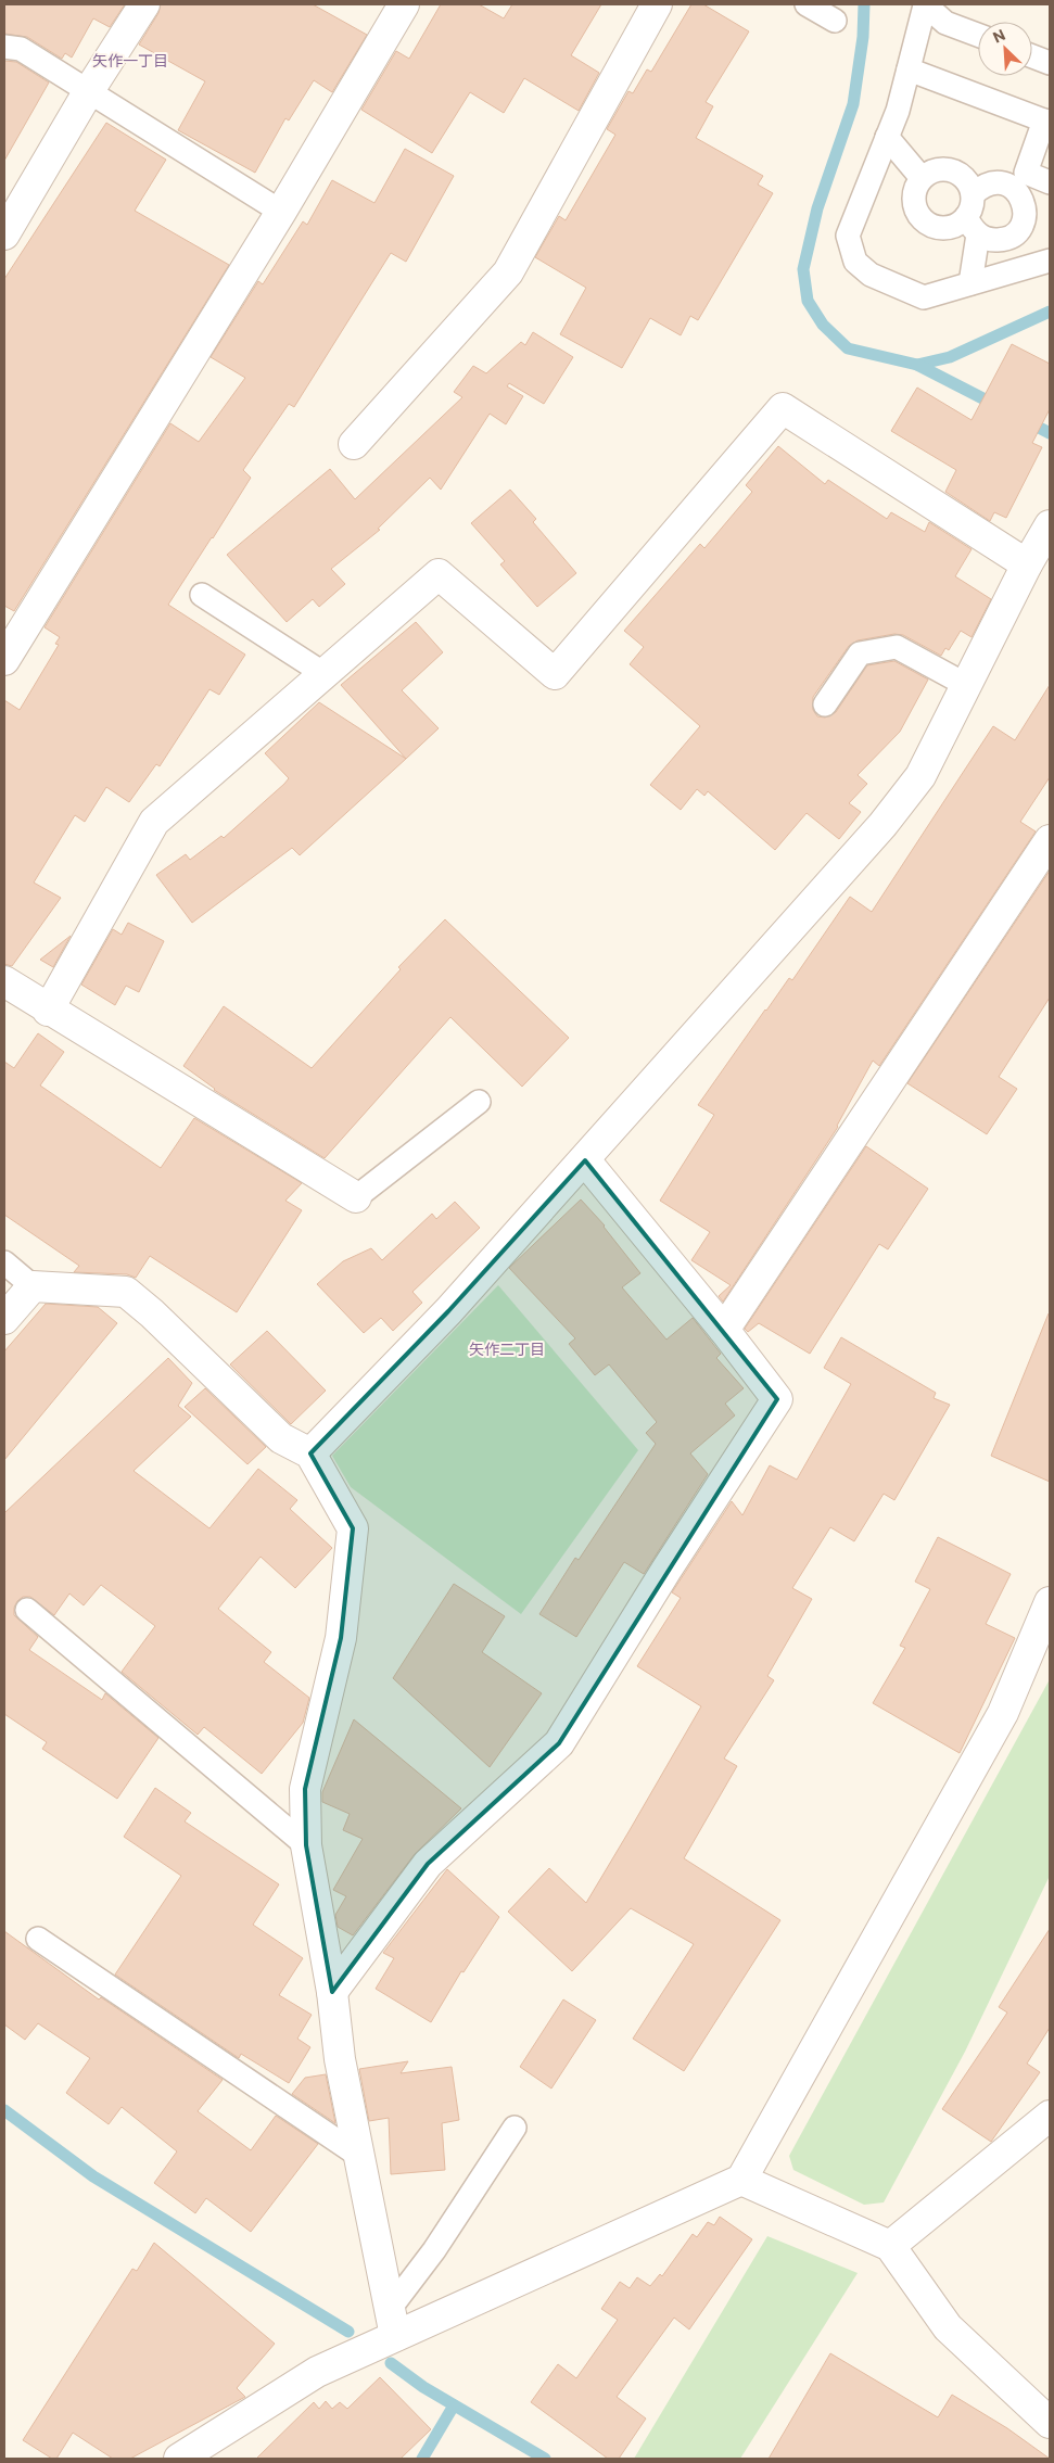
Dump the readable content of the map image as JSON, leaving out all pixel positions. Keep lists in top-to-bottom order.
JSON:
{
  "districts": ["矢作一丁目", "矢作二丁目"],
  "north": "top left"
}
